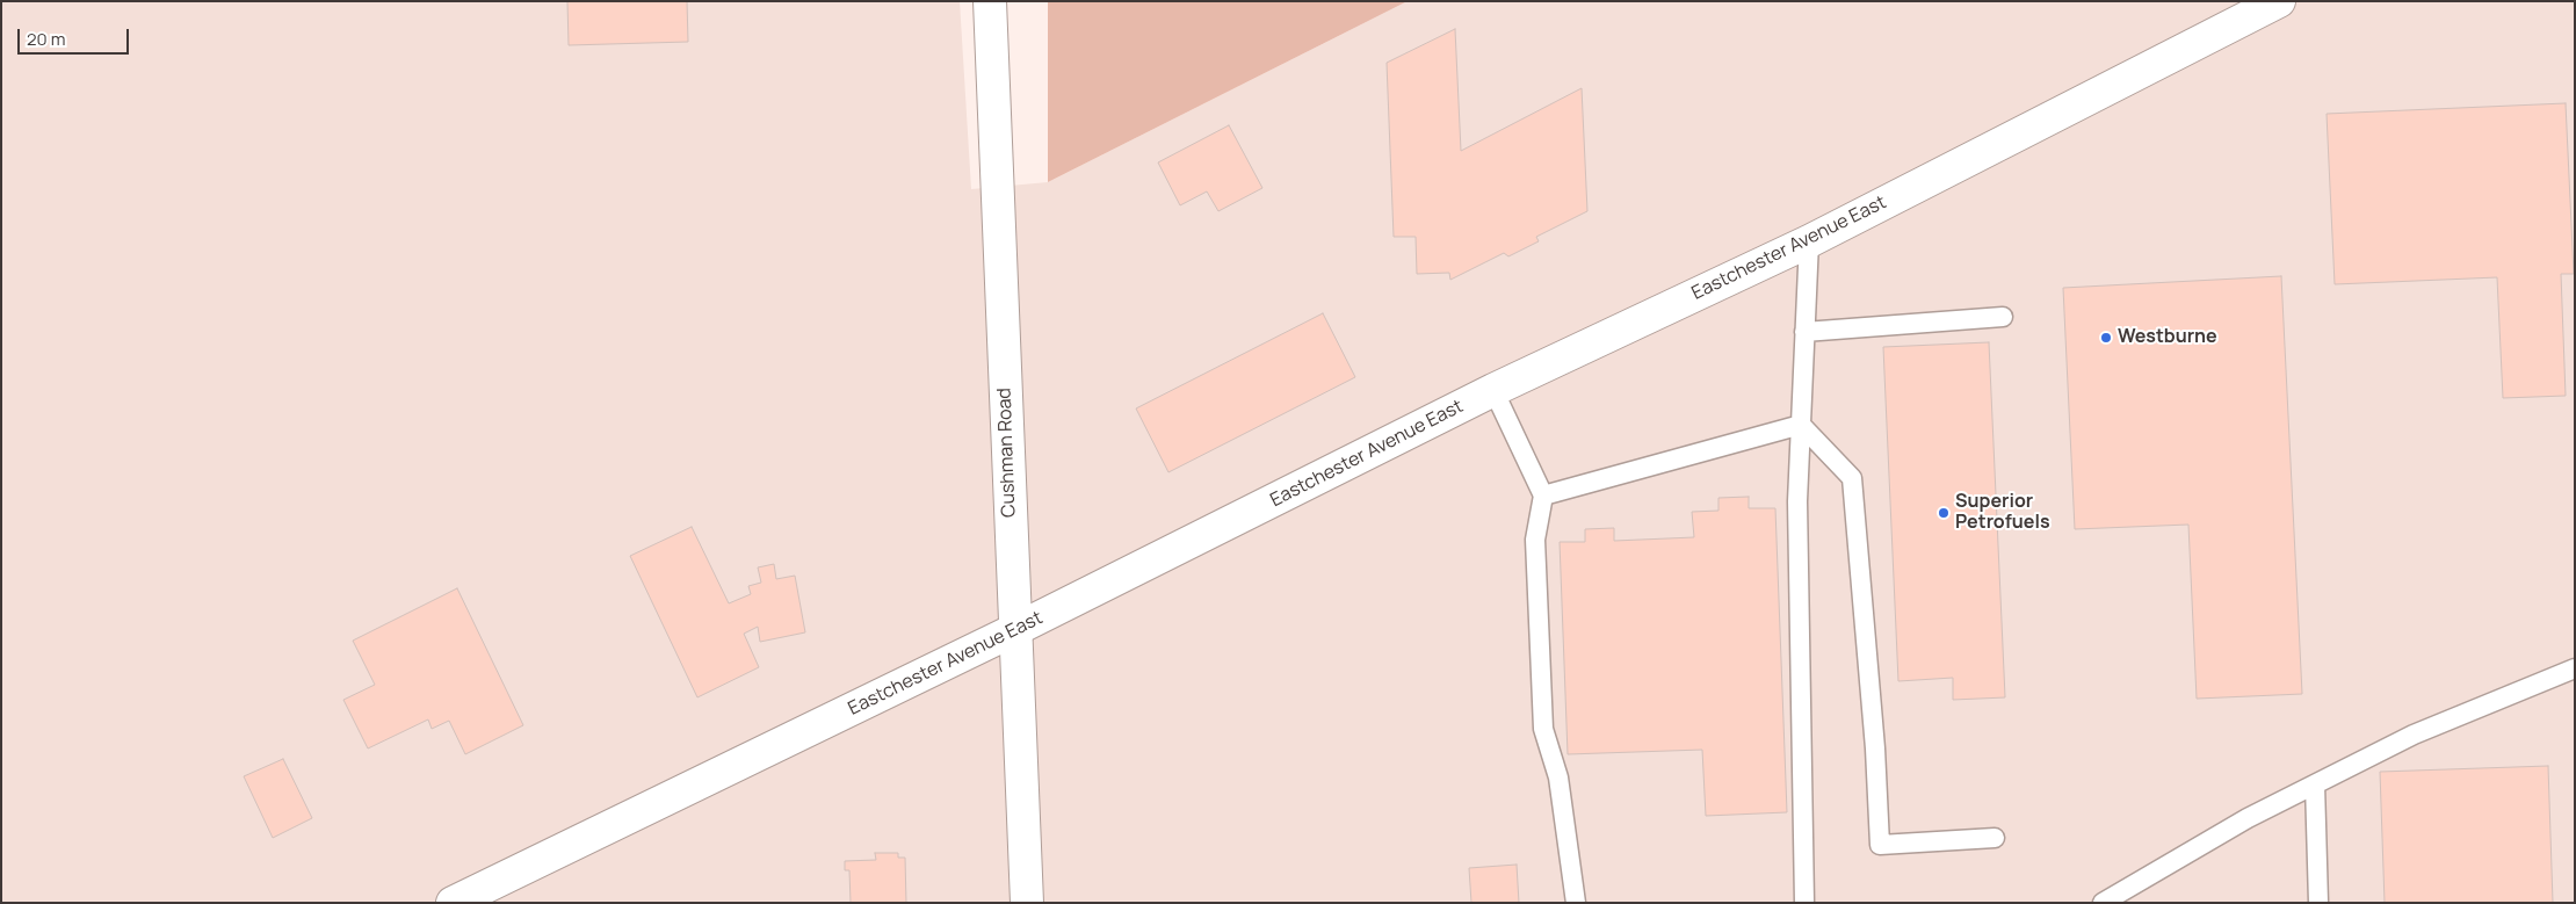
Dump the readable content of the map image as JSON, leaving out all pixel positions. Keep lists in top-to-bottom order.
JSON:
{
  "streets": {
    "street": ["Eastchester Avenue East", "Cushman Road"]
  },
  "crossings": [
    ["Eastchester Avenue East", "Cushman Road"]
  ],
  "places": ["Westburne", "Superior Petrofuels"],
  "scale_bar": "20 m"
}
